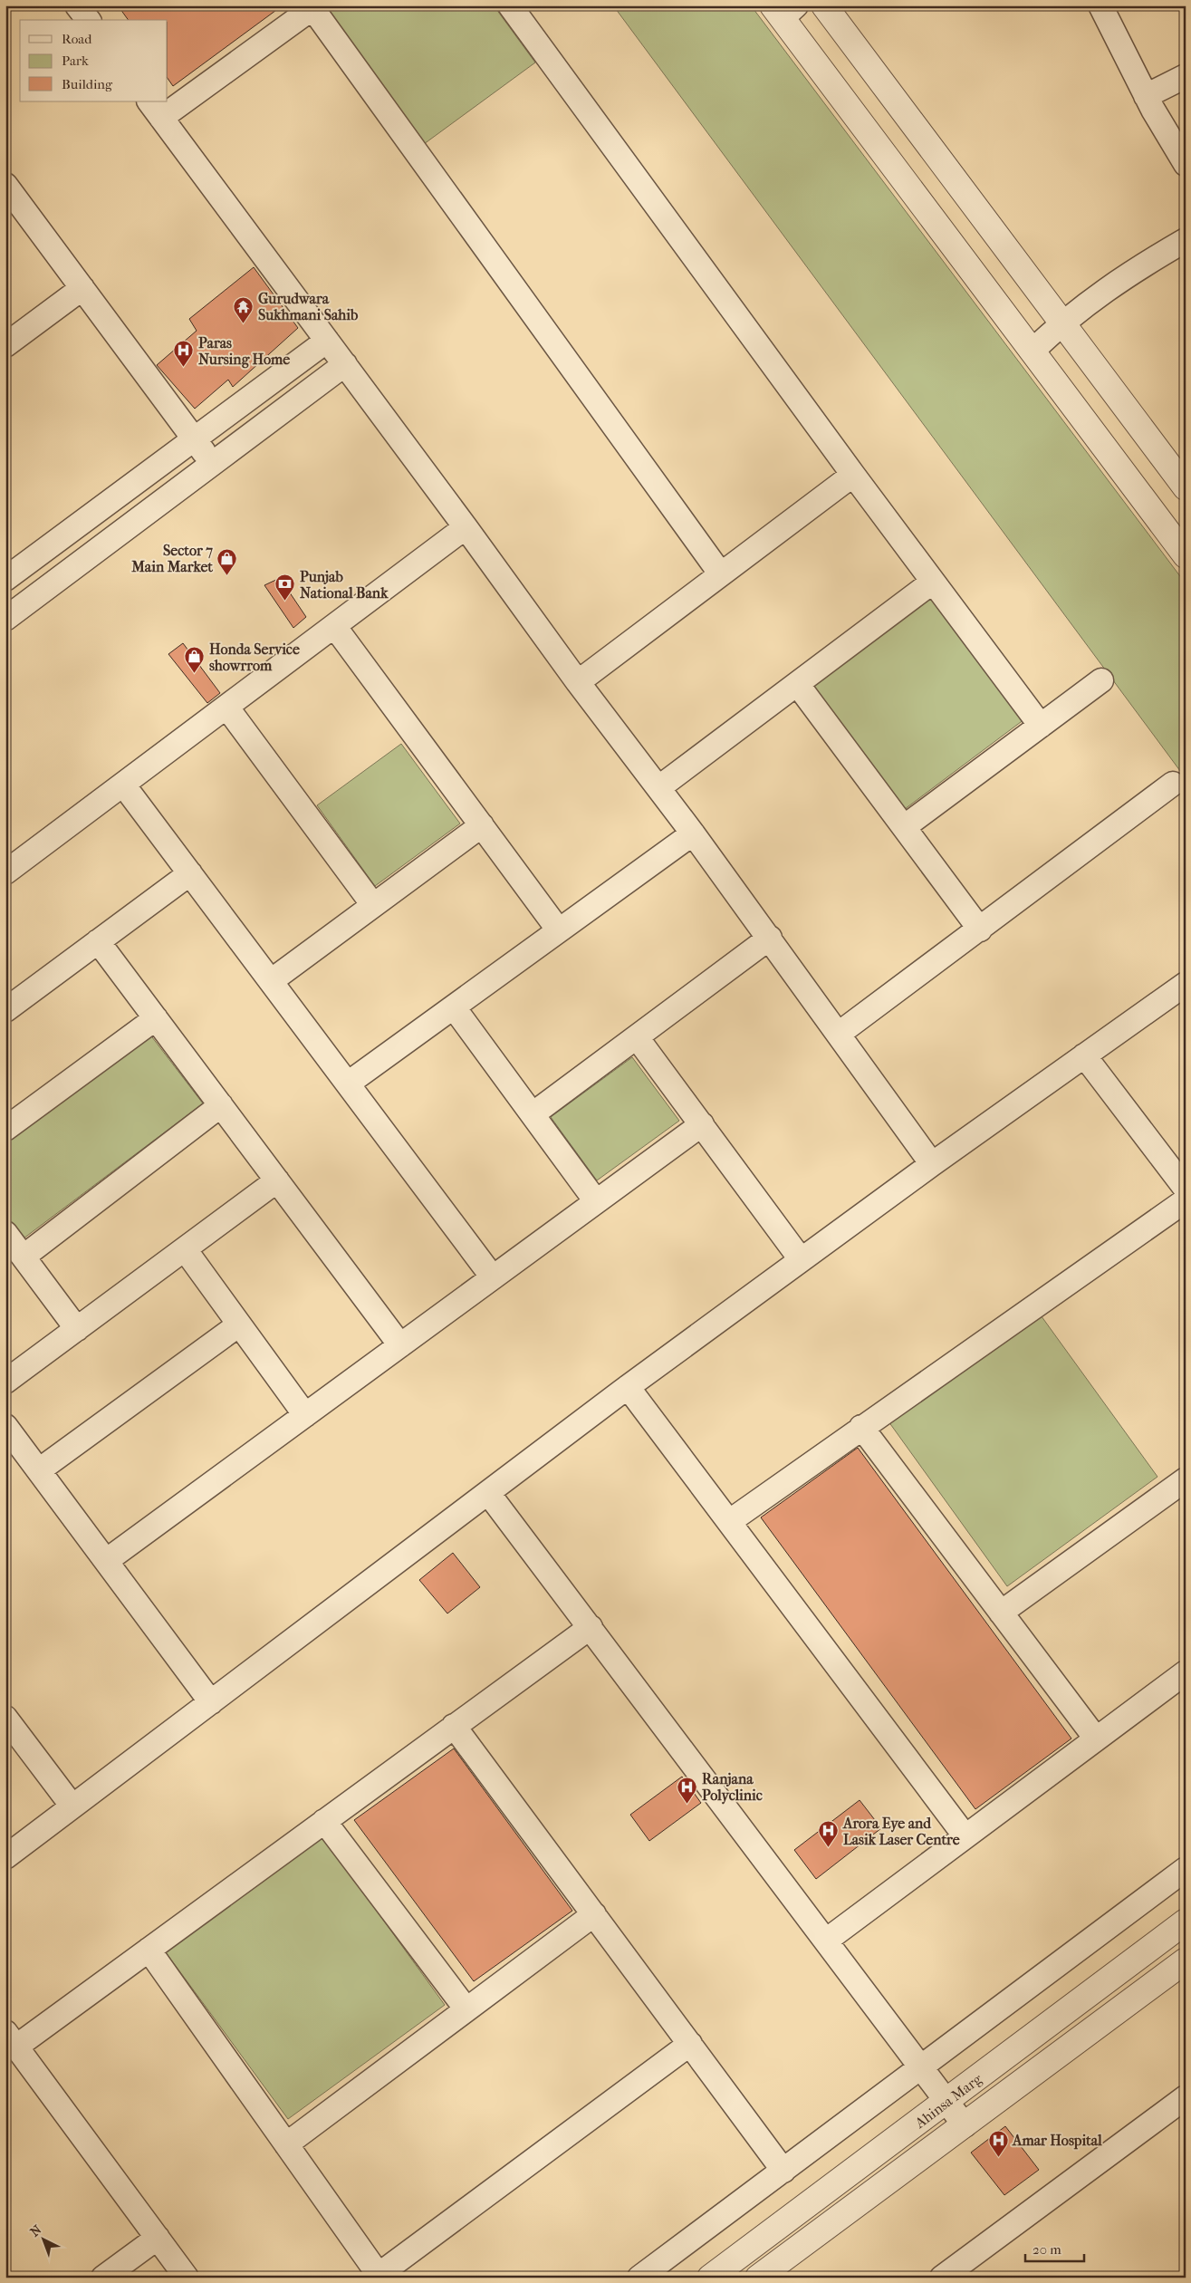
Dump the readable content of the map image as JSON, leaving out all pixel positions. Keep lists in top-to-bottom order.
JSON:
{
  "streets": {
    "street": ["Ahinsa Marg"]
  },
  "places": {
    "temple": ["Gurudwara Sukhmani Sahib"],
    "hospital": [
      "Paras Nursing Home",
      "Ranjana Polyclinic",
      "Arora Eye and Lasik Laser Centre",
      "Amar Hospital"
    ],
    "shop": ["Sector 7 Main Market", "Honda Service showrrom"],
    "bank": ["Punjab National Bank"]
  },
  "legend": ["Road", "Park", "Building"],
  "scale_bar": "20 m",
  "north": "top left"
}
